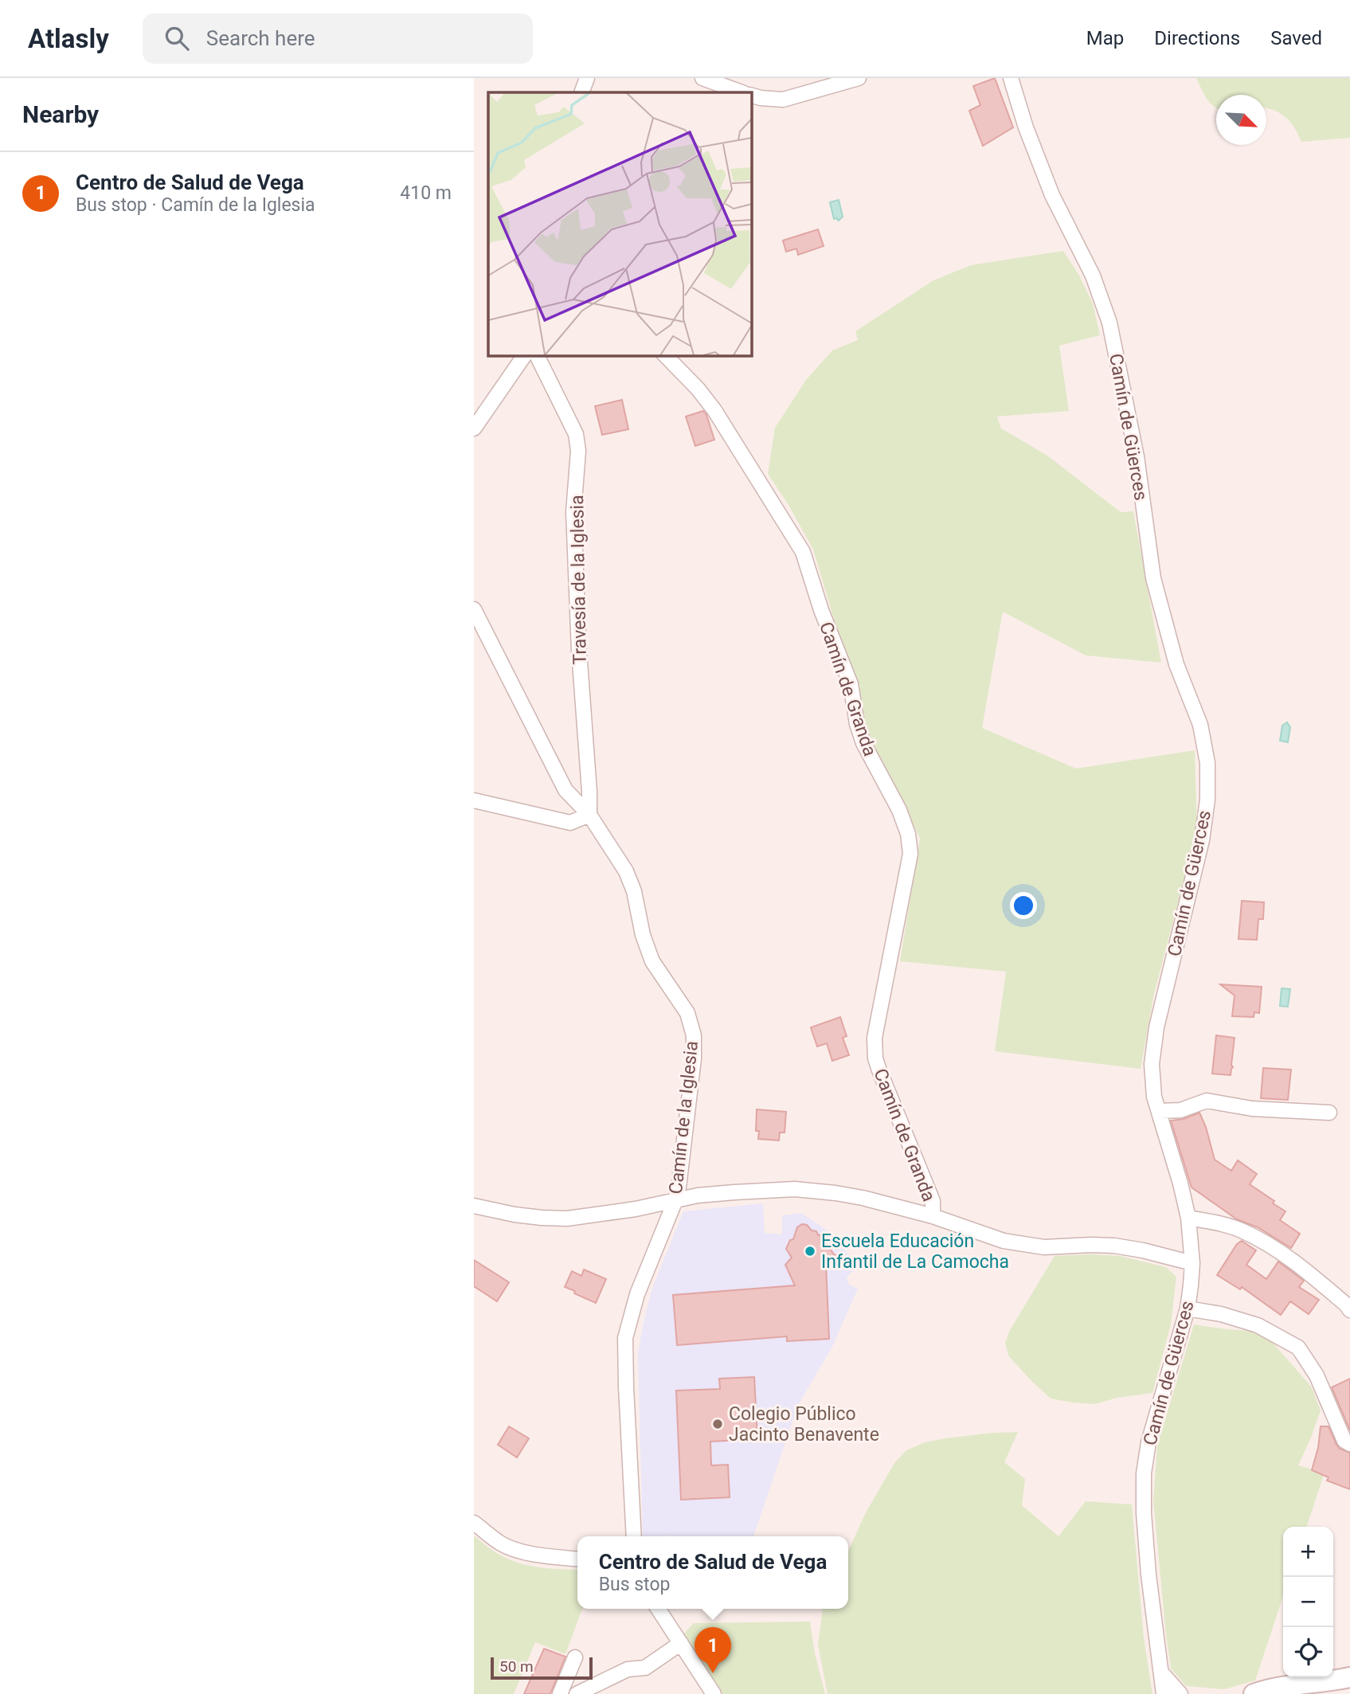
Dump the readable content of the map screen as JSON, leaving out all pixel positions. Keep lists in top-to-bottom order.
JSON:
{
  "streets": {
    "street": [
      "Camín de Güerces",
      "Travesía de la Iglesia",
      "Camín de Granda",
      "Camín de la Iglesia"
    ]
  },
  "crossings": [
    ["Travesía de la Iglesia", "Camín de la Iglesia"]
  ],
  "places": ["Escuela Educación Infantil de La Camocha", "Colegio Público Jacinto Benavente"],
  "scale_bar": "50 m",
  "north": "bottom right",
  "page": {
    "header": "Atlasly",
    "search": "Search here",
    "nav": ["Map", "Directions", "Saved"],
    "heading": "Nearby",
    "list": [
      {
        "mark": "1",
        "name": "Centro de Salud de Vega",
        "note": "Bus stop · Camín de la Iglesia",
        "value": "410 m"
      }
    ],
    "map_buttons": ["+", "−"],
    "popup": ["Centro de Salud de Vega", "Bus stop"],
    "pins": "1",
    "scale": "50 m"
  }
}
